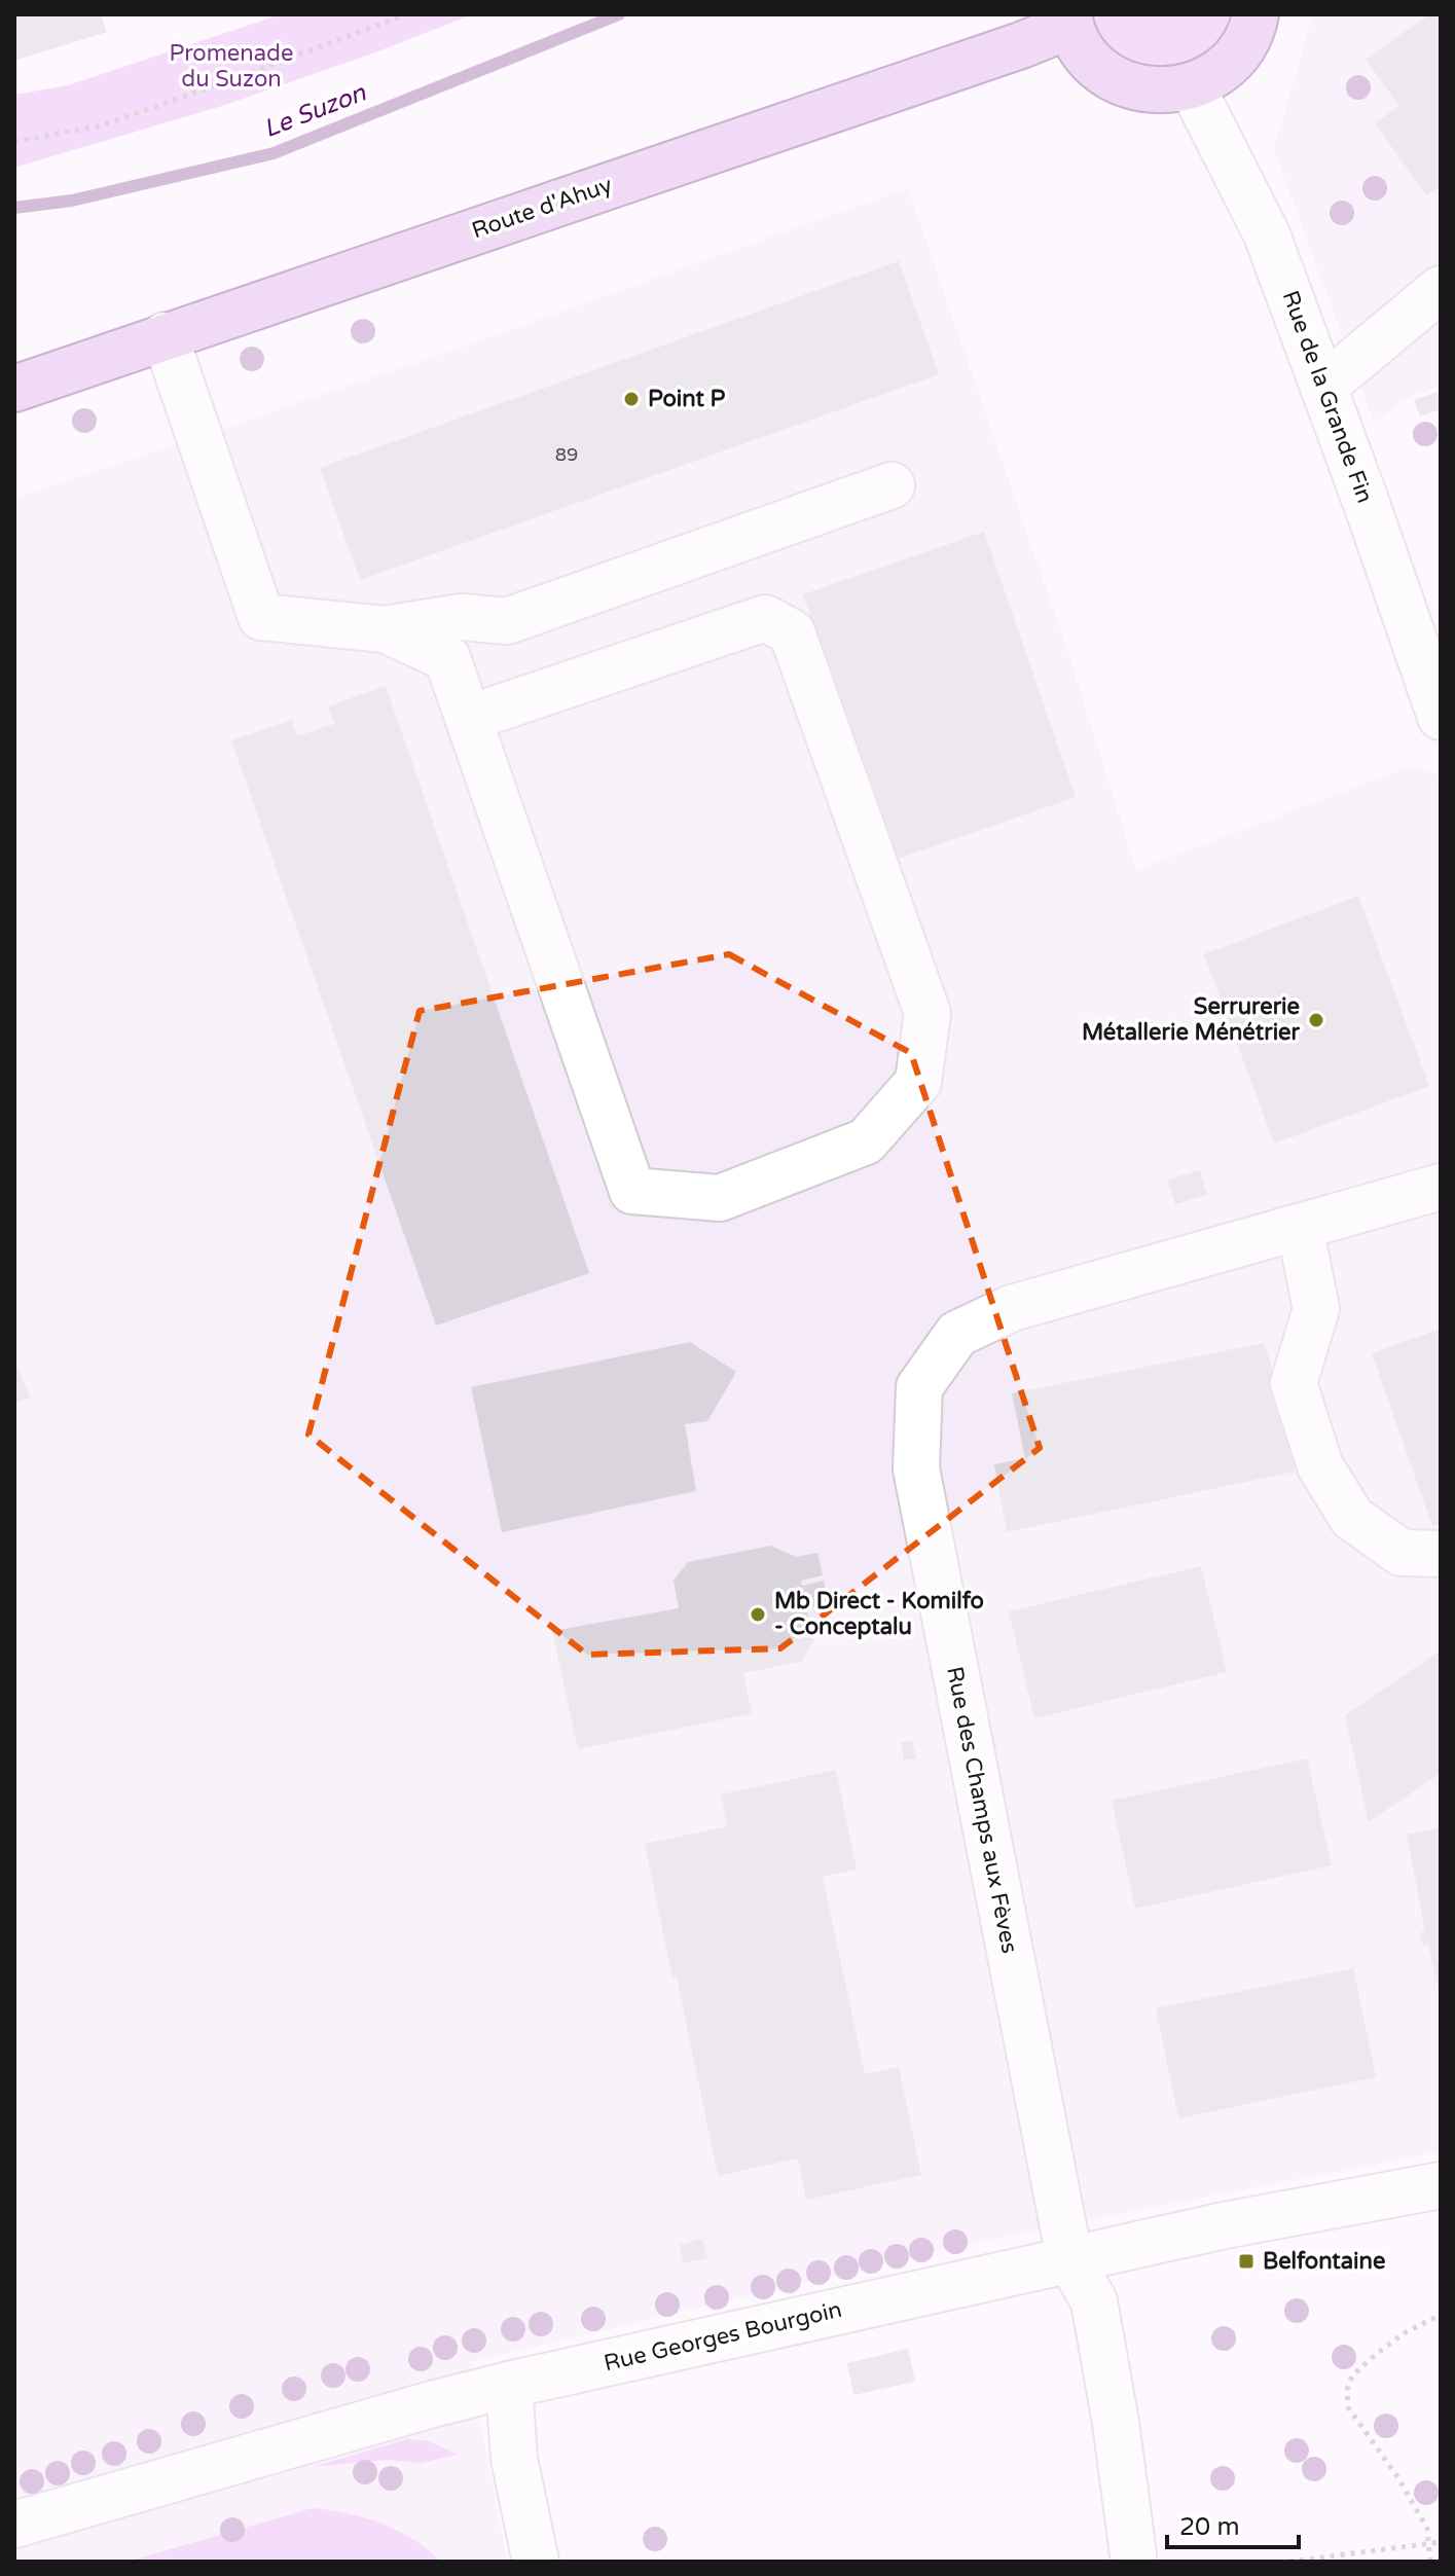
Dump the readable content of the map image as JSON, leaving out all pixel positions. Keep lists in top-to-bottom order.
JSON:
{
  "streets": {
    "main road": ["Route d'Ahuy"],
    "street": ["Rue de la Grande Fin", "Rue des Champs aux Fèves", "Rue Georges Bourgoin"]
  },
  "crossings": [
    ["Rue des Champs aux Fèves", "Rue Georges Bourgoin"]
  ],
  "water": ["Le Suzon"],
  "parks": ["Promenade du Suzon"],
  "places": {
    "other": ["Point P", "Serrurerie Métallerie Ménétrier", "Mb Direct - Komilfo - Conceptalu"],
    "transit": ["Belfontaine"]
  },
  "house_numbers": ["89"],
  "scale_bar": "20 m"
}
